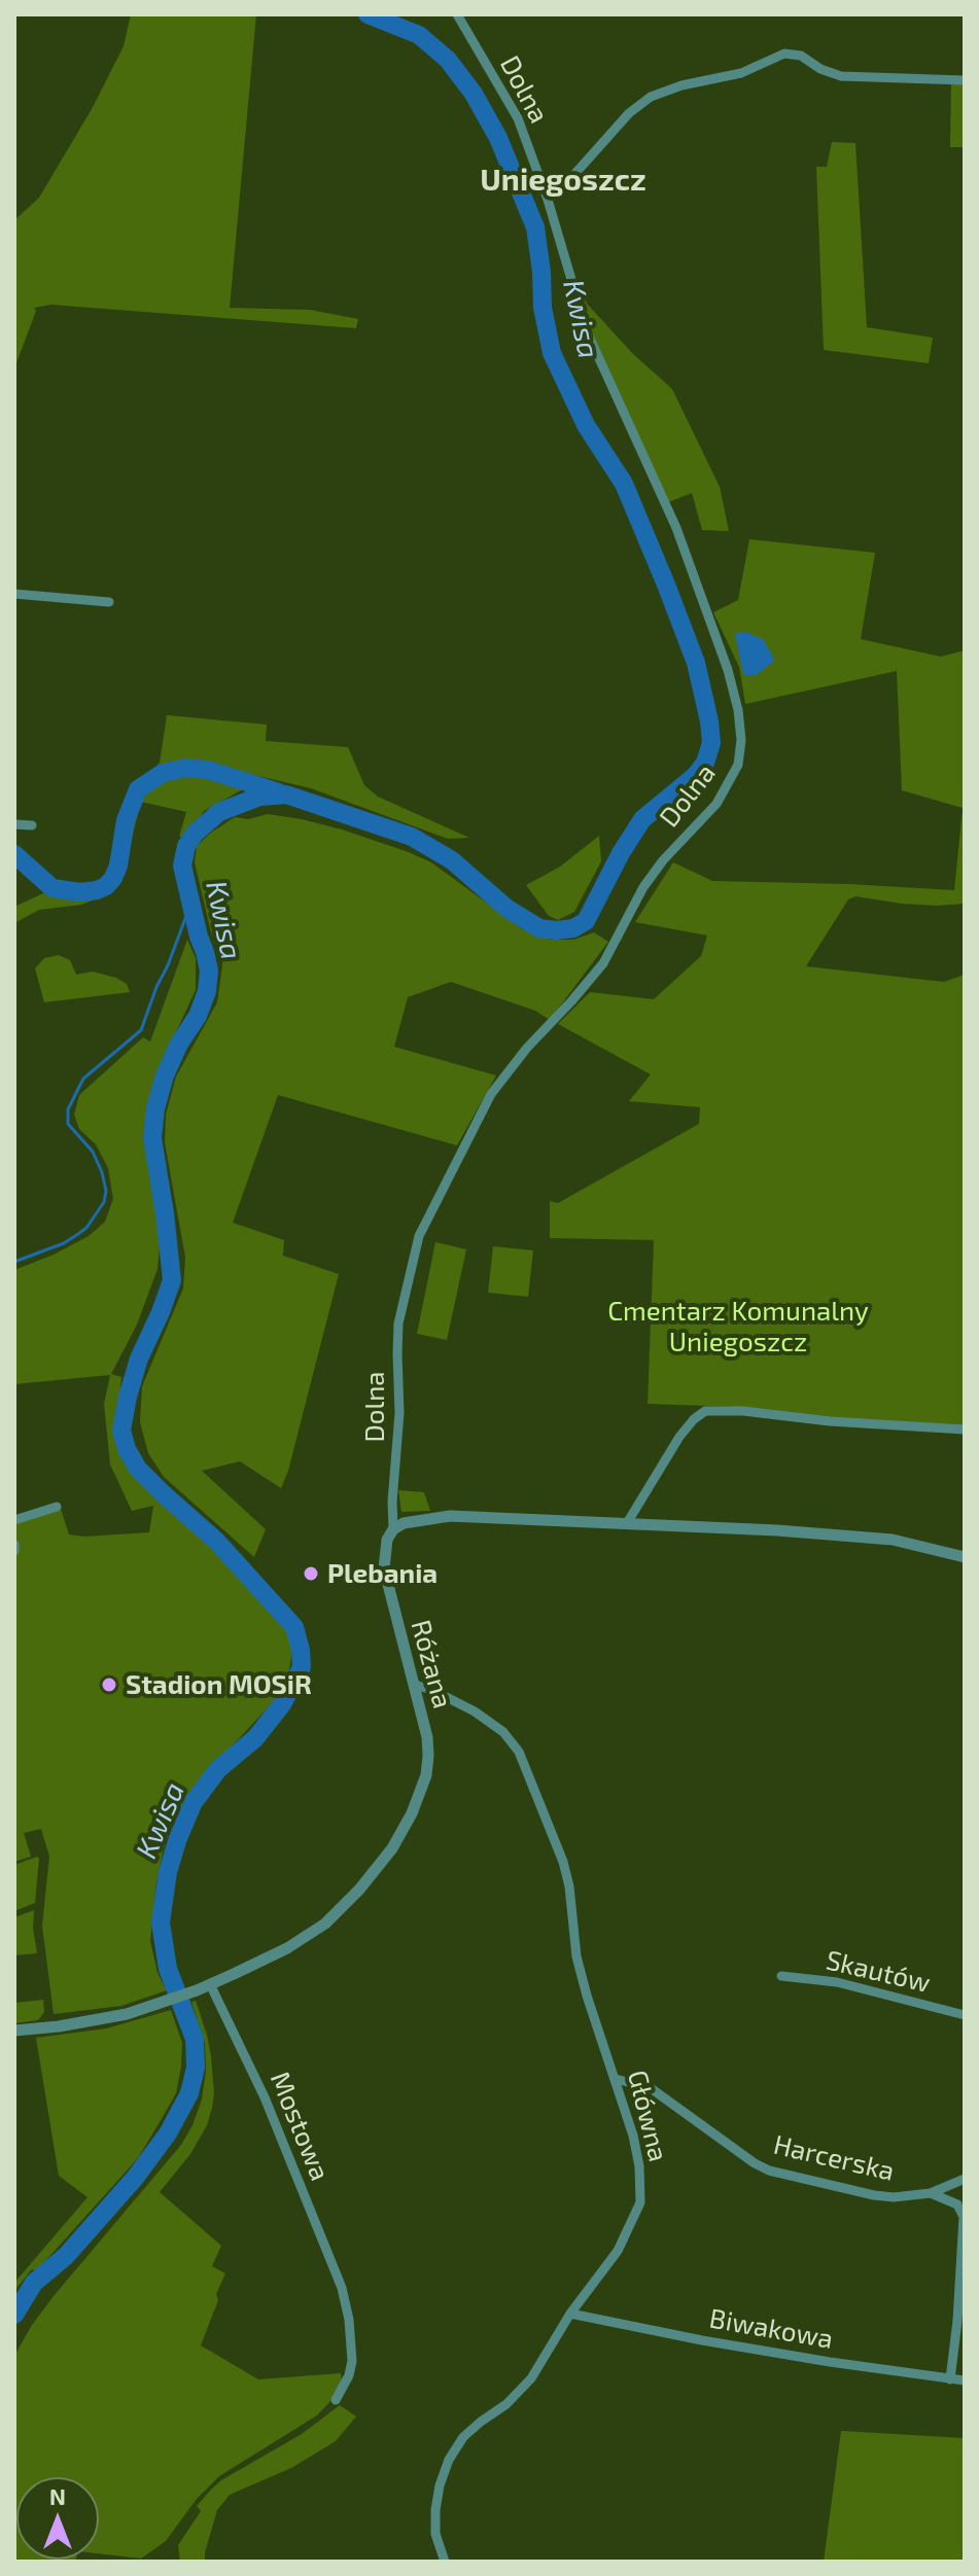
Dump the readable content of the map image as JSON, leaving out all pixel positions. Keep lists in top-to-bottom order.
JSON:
{
  "streets": {
    "street": [
      "Dolna",
      "Różana",
      "Skautów",
      "Główna",
      "Mostowa",
      "Harcerska",
      "Biwakowa"
    ]
  },
  "crossings": [
    ["Dolna", "Różana"],
    ["Różana", "Główna"],
    ["Różana", "Mostowa"],
    ["Główna", "Harcerska"],
    ["Główna", "Biwakowa"]
  ],
  "districts": ["Uniegoszcz"],
  "water": ["Kwisa"],
  "parks": ["Cmentarz Komunalny Uniegoszcz"],
  "places": ["Plebania", "Stadion MOSiR"],
  "north": "top"
}
